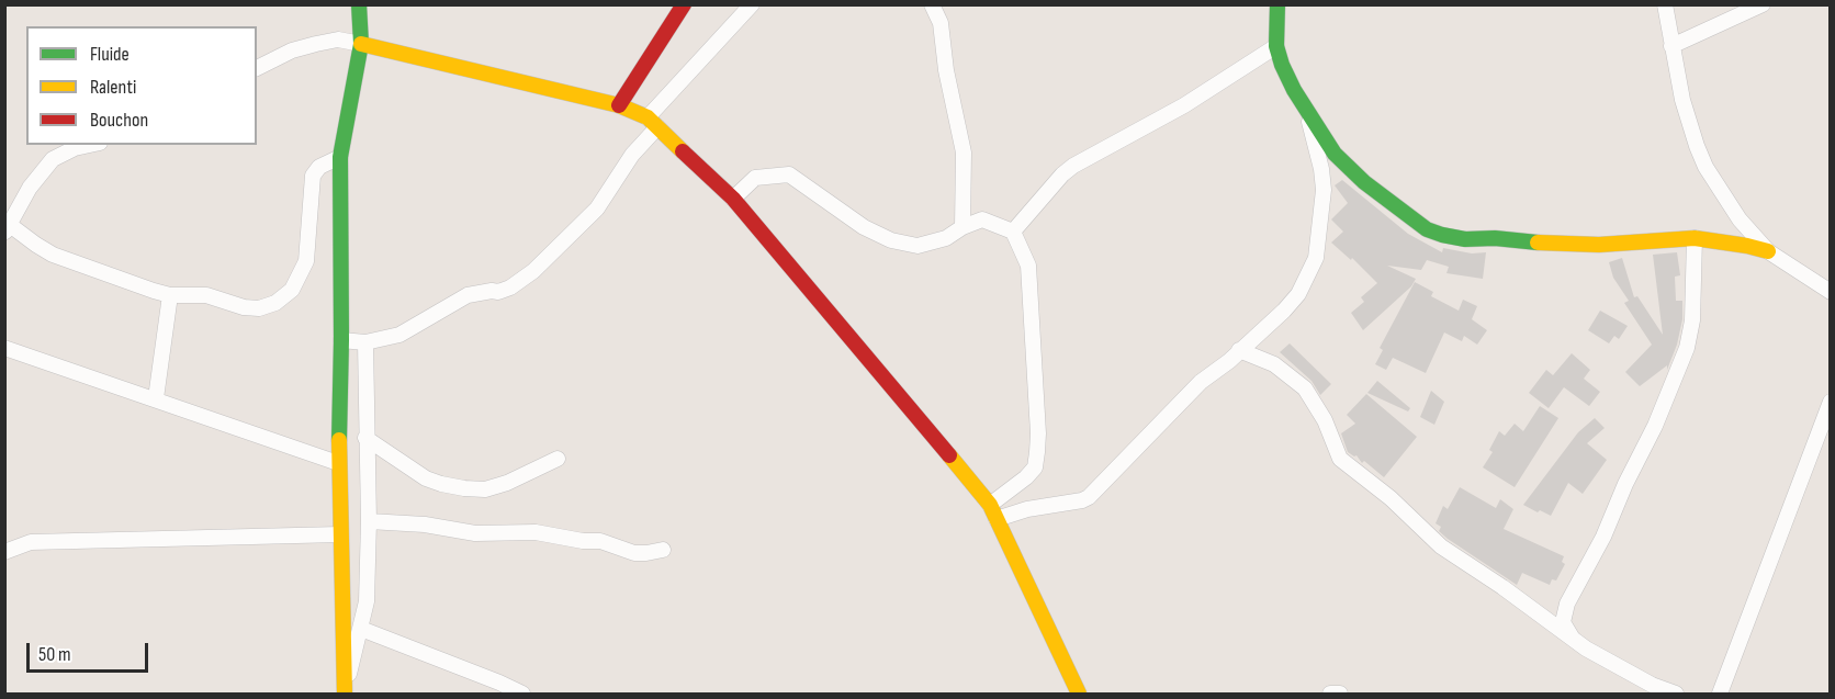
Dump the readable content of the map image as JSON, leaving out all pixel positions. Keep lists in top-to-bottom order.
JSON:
{
  "legend": ["Fluide", "Ralenti", "Bouchon"],
  "scale_bar": "50 m"
}
